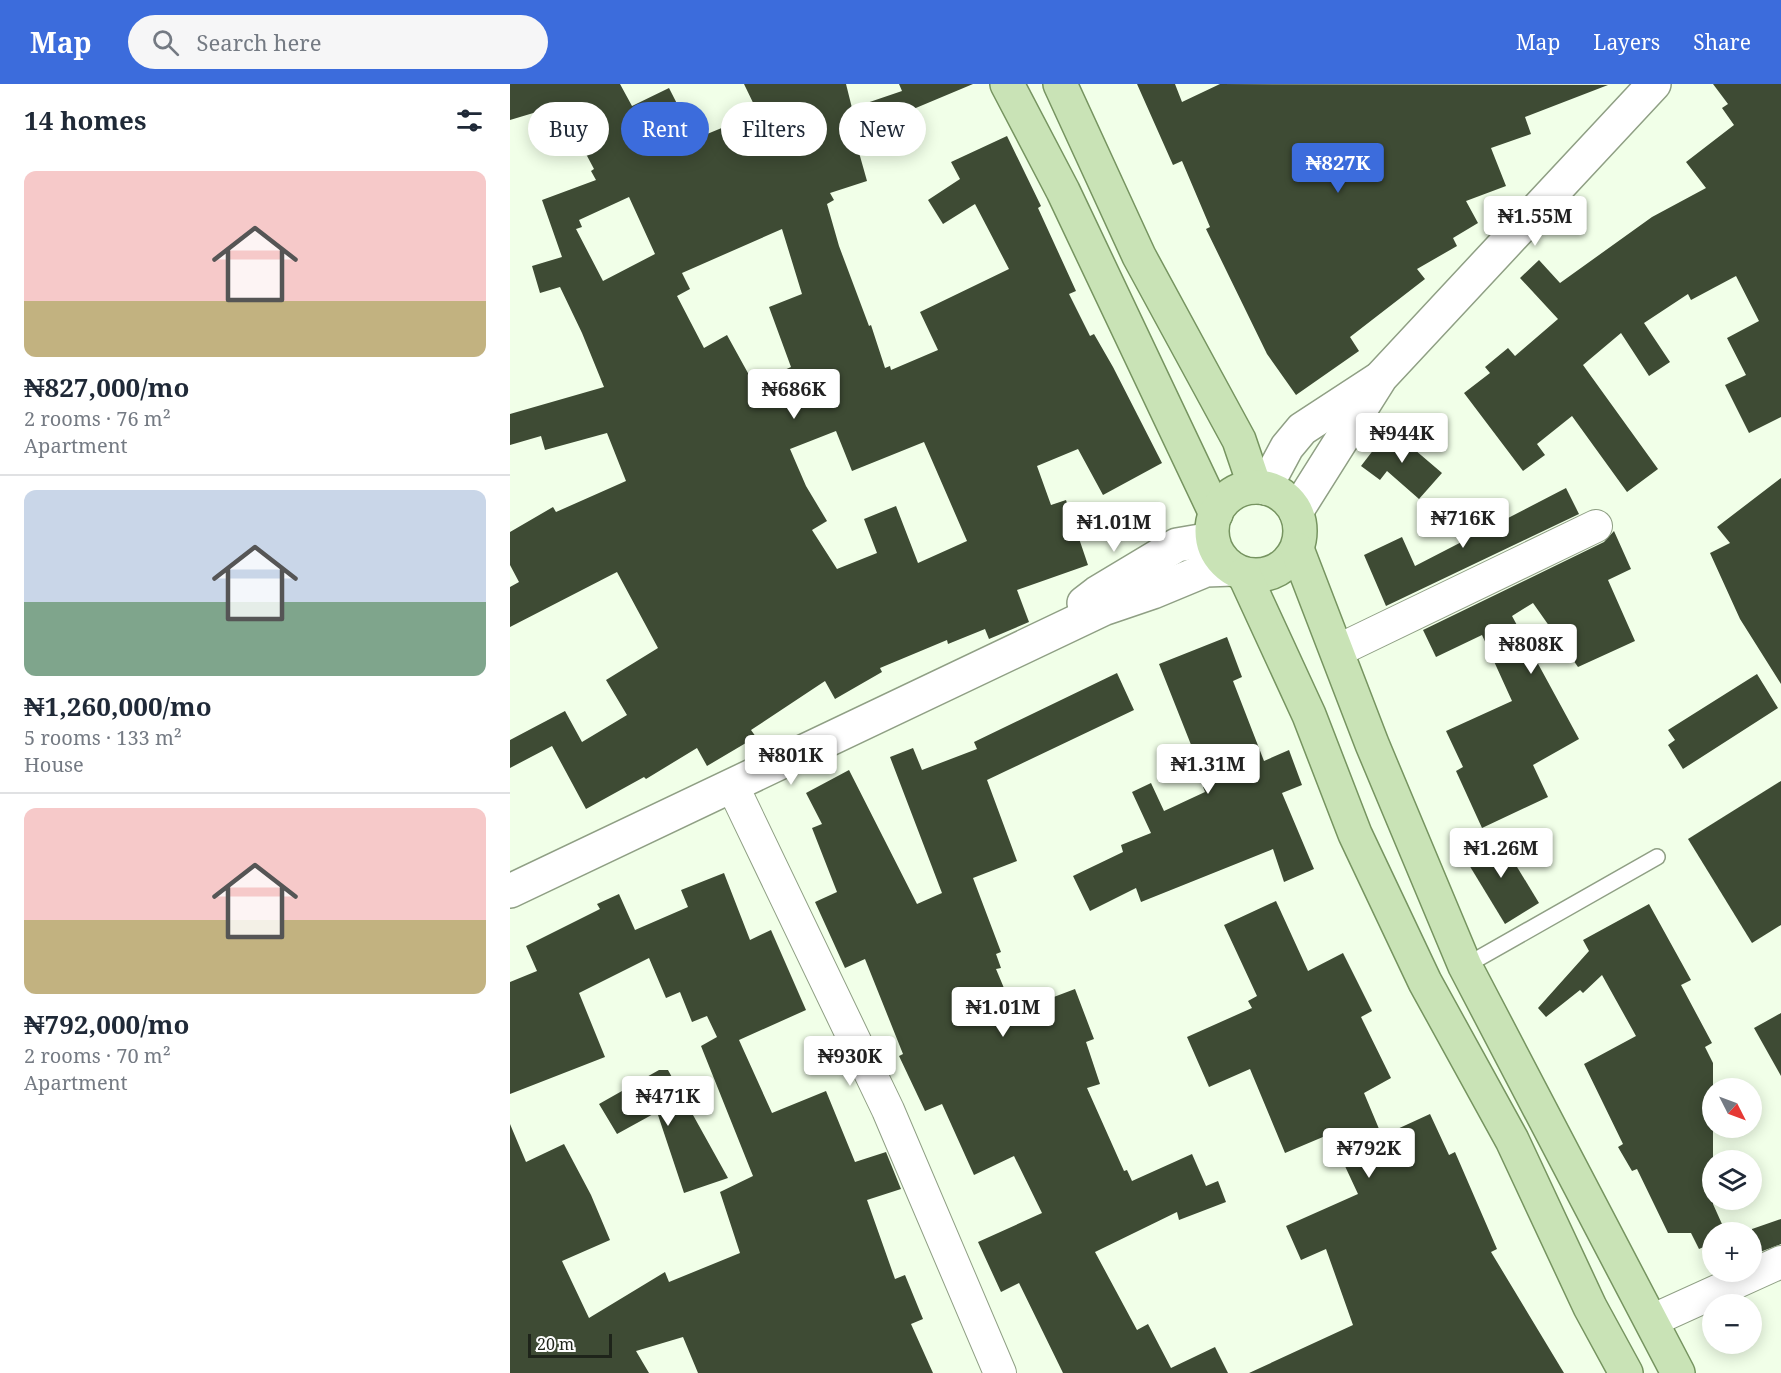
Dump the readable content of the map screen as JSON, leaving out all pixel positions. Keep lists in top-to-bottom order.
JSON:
{
  "scale_bar": "20 m",
  "north": "bottom right",
  "page": {
    "header": "Map",
    "search": "Search here",
    "nav": ["Map", "Layers", "Share"],
    "heading": "14 homes",
    "chip": [
      "Buy",
      "Rent",
      "Filters",
      "New"
    ],
    "price": [
      "₦827K",
      "₦1.55M",
      "₦686K",
      "₦944K",
      "₦716K",
      "₦1.01M",
      "₦808K",
      "₦801K",
      "₦1.31M",
      "₦1.26M",
      "₦1.01M",
      "₦930K",
      "₦471K",
      "₦792K"
    ],
    "list": [
      {
        "name": "₦827,000/mo",
        "note": "2 rooms · 76 m² · Apartment"
      },
      {
        "name": "₦1,260,000/mo",
        "note": "5 rooms · 133 m² · House"
      },
      {
        "name": "₦792,000/mo",
        "note": "2 rooms · 70 m² · Apartment"
      }
    ],
    "map_buttons": ["+", "−"],
    "scale": "20 m"
  }
}
